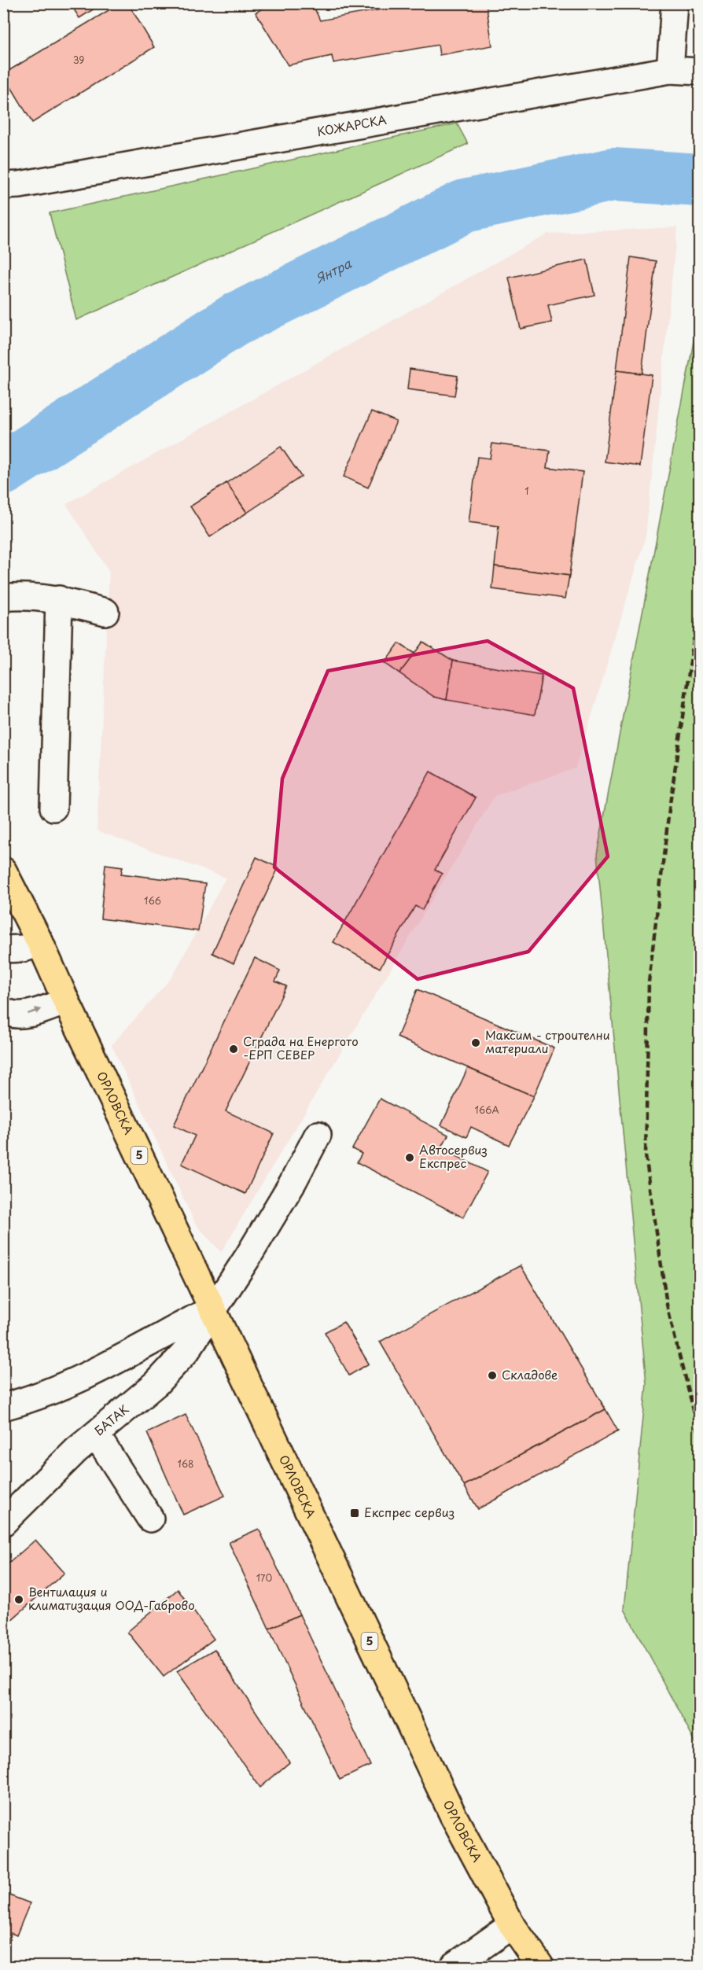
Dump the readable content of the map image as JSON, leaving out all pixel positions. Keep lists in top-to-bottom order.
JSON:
{
  "streets": {
    "main road": ["ОРЛОВСКА", "5"],
    "street": ["КОЖАРСКА", "БАТАК"]
  },
  "crossings": [
    ["ОРЛОВСКА", "5"],
    ["ОРЛОВСКА", "БАТАК"]
  ],
  "water": ["Янтра"],
  "places": {
    "other": [
      "Максим - строителни материали",
      "Сграда на Енергото -ЕРП СЕВЕР",
      "Автосервиз Експрес",
      "Складове",
      "Вентилация и климатизация ООД-Габрово"
    ],
    "transit": ["Експрес сервиз"]
  },
  "house_numbers": [
    "39",
    "1",
    "166",
    "166А",
    "168",
    "170"
  ]
}
